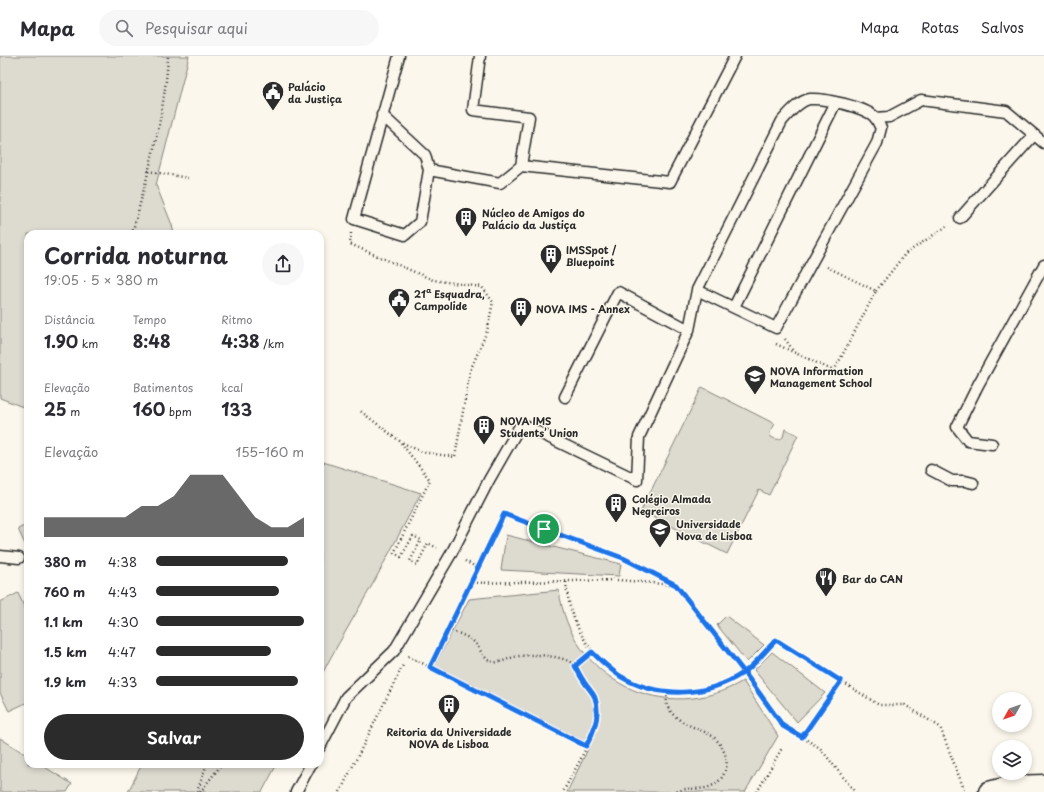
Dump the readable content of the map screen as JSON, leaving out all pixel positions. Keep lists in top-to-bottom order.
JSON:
{
  "places": {
    "public building": ["Palácio da Justiça", "21ª Esquadra, Campolide"],
    "building": [
      "Núcleo de Amigos do Palácio da Justiça",
      "IMSSpot / Bluepoint",
      "NOVA IMS - Annex",
      "NOVA IMS Students’ Union",
      "Colégio Almada Negreiros",
      "Reitoria da Universidade NOVA de Lisboa"
    ],
    "school or university": ["NOVA Information Management School", "Universidade Nova de Lisboa"],
    "restaurant": ["Bar do CAN"]
  },
  "north": "bottom left",
  "page": {
    "header": "Mapa",
    "search": "Pesquisar aqui",
    "nav": ["Mapa", "Rotas", "Salvos"],
    "heading": ["Corrida noturna", "19:05 · 5 × 380 m"],
    "stats": [
      ["Distância", "1.90 km"],
      ["Tempo", "8:48"],
      ["Ritmo", "4:38 /km"],
      ["Elevação", "25 m"],
      ["Batimentos", "160 bpm"],
      ["kcal", "133"]
    ],
    "chart": ["Elevação", "155–160 m"],
    "list": [
      {
        "name": "380 m",
        "note": "4:38"
      },
      {
        "name": "760 m",
        "note": "4:43"
      },
      {
        "name": "1.1 km",
        "note": "4:30"
      },
      {
        "name": "1.5 km",
        "note": "4:47"
      },
      {
        "name": "1.9 km",
        "note": "4:33"
      }
    ],
    "buttons": "Salvar"
  }
}
